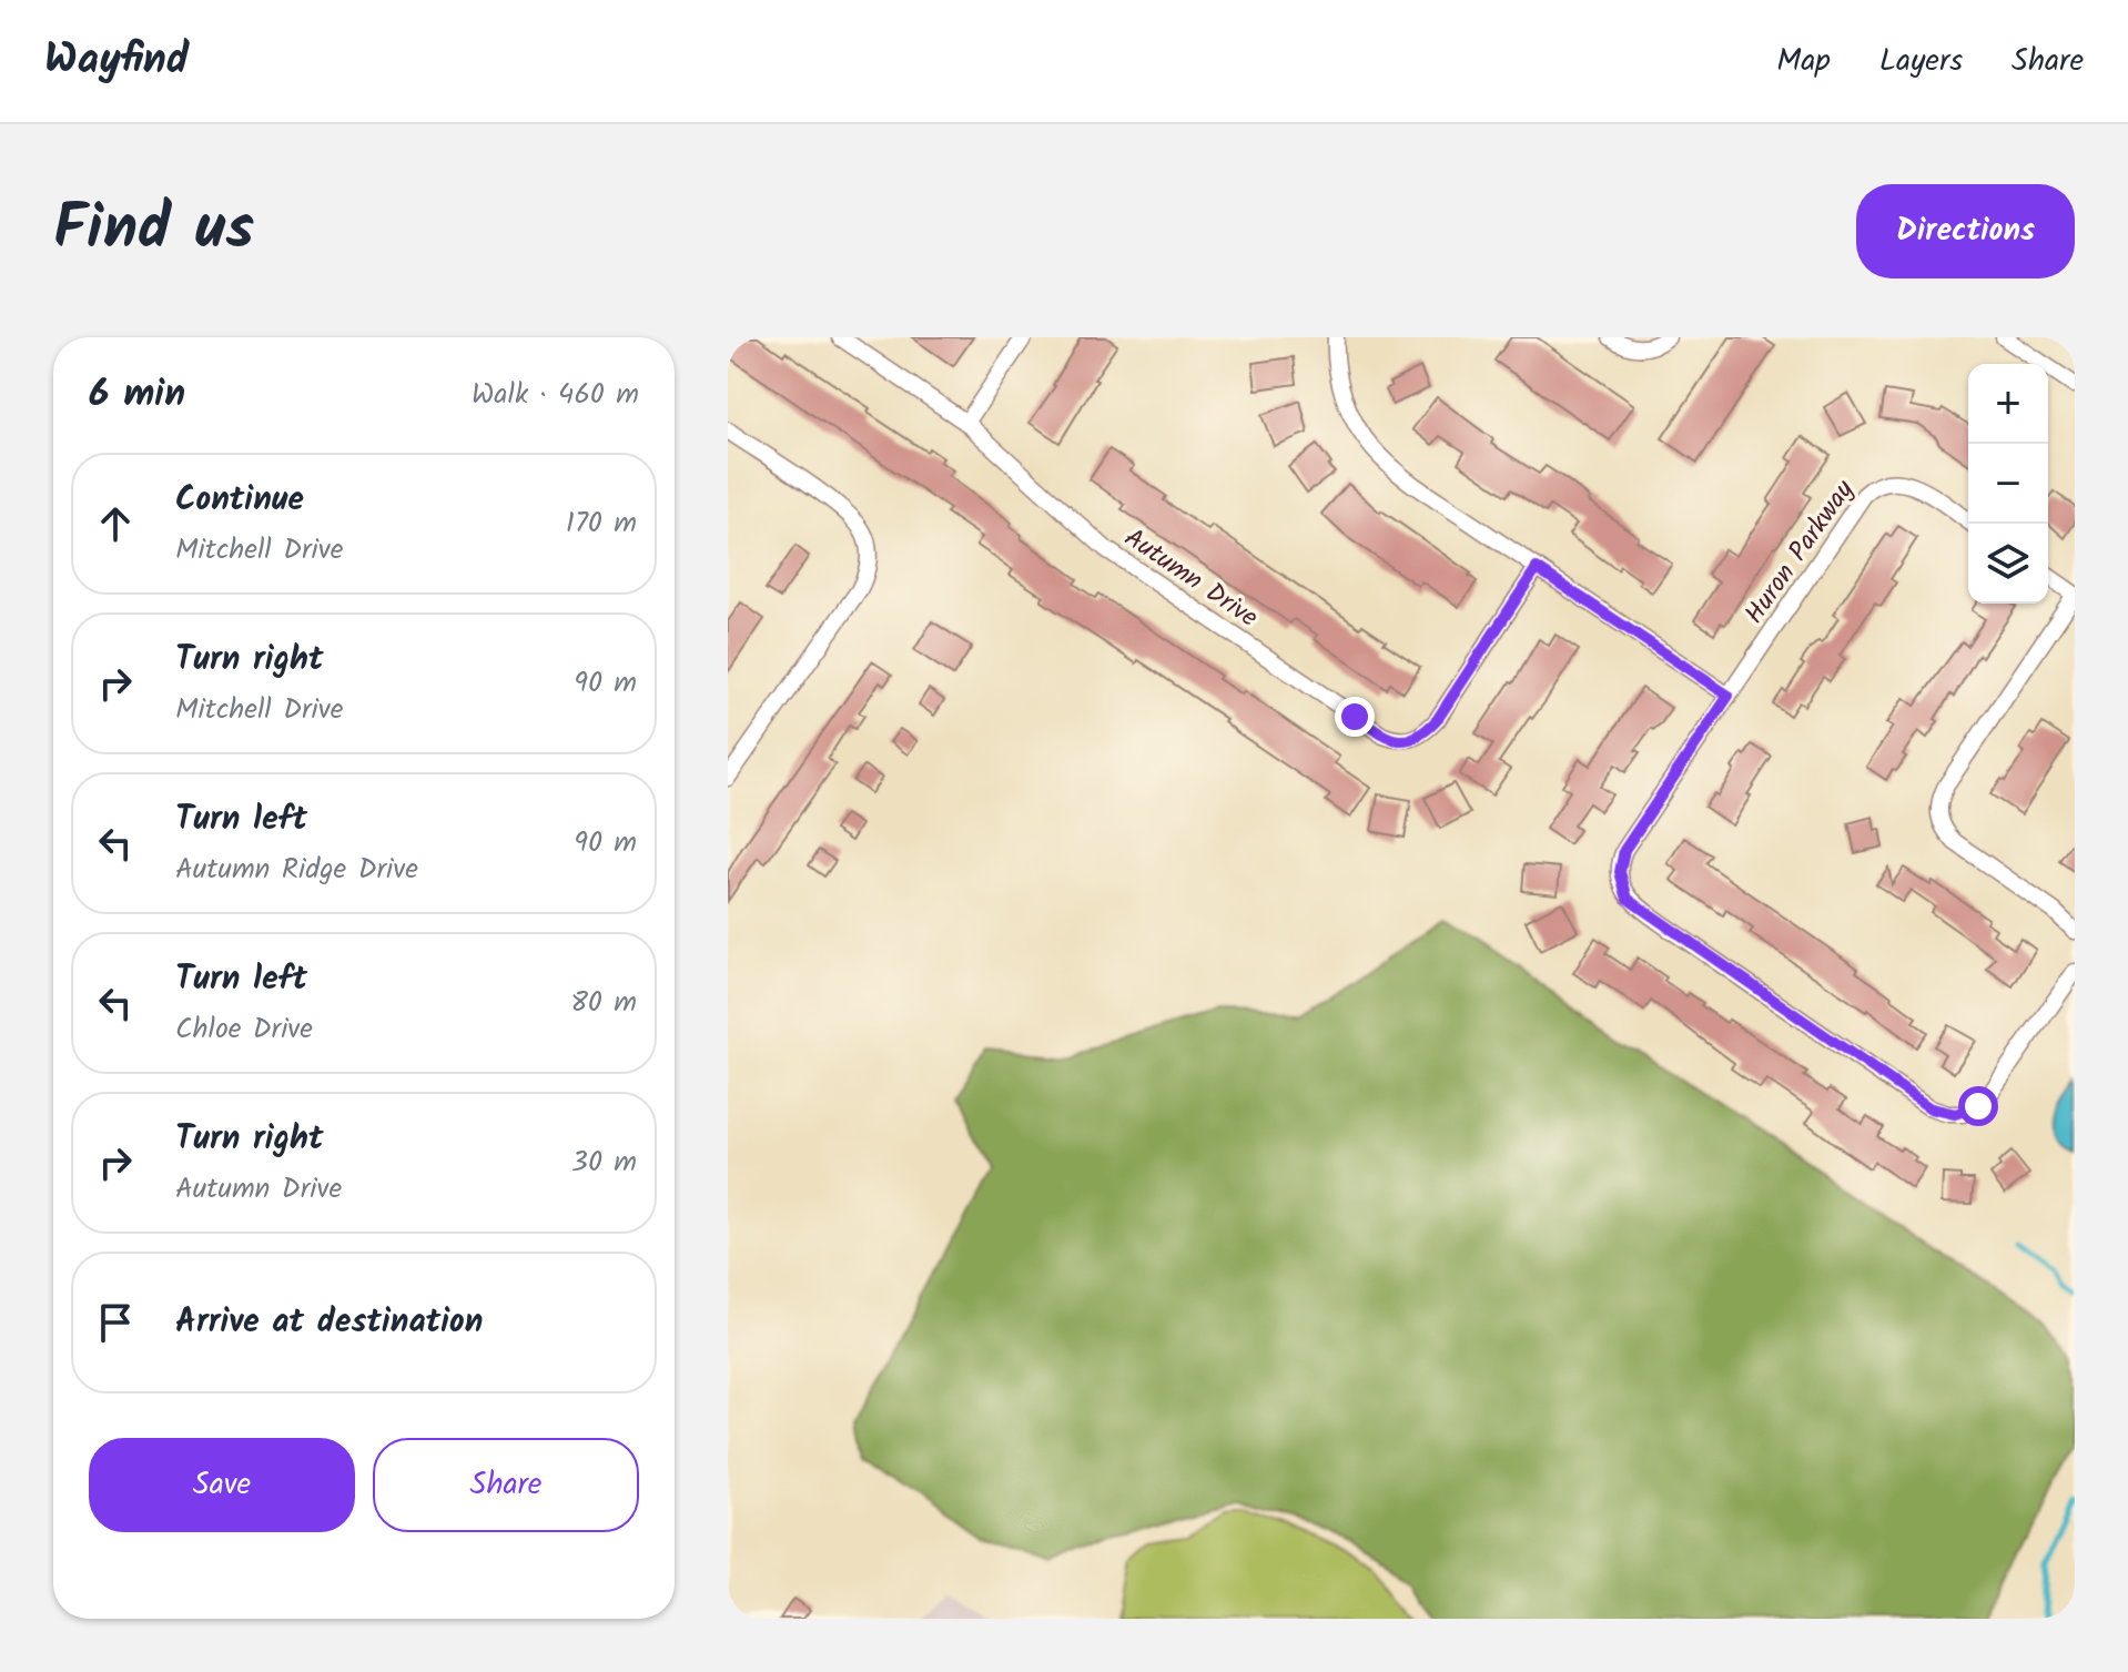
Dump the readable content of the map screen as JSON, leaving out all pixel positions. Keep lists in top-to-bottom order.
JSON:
{
  "streets": {
    "street": ["Huron Parkway", "Autumn Drive"]
  },
  "page": {
    "header": "Wayfind",
    "nav": ["Map", "Layers", "Share"],
    "title": "Find us",
    "buttons": [
      "Directions",
      ["Save", "Share"]
    ],
    "heading": ["6 min", "Walk · 460 m"],
    "map_buttons": ["+", "−"],
    "list": [
      ["Continue", "Mitchell Drive", "170 m"],
      ["Turn right", "Mitchell Drive", "90 m"],
      ["Turn left", "Autumn Ridge Drive", "90 m"],
      ["Turn left", "Chloe Drive", "80 m"],
      ["Turn right", "Autumn Drive", "30 m"],
      "Arrive at destination"
    ]
  }
}
